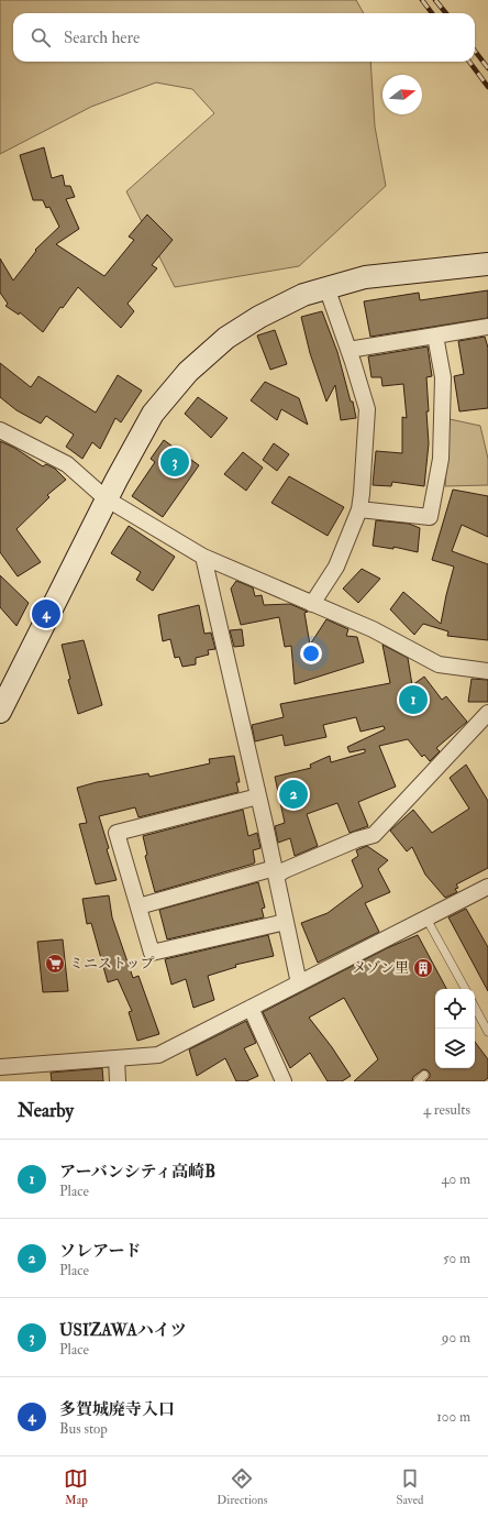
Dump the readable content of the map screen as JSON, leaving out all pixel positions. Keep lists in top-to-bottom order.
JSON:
{
  "places": {
    "supermarket": ["ミニストップ"],
    "building": ["メゾン里"]
  },
  "north": "right",
  "page": {
    "search": "Search here",
    "pins": [
      "3",
      "4",
      "1",
      "2"
    ],
    "heading": ["Nearby", "4 results"],
    "list": [
      {
        "mark": "1",
        "name": "アーバンシティ高崎B",
        "note": "Place",
        "value": "40 m"
      },
      {
        "mark": "2",
        "name": "ソレアード",
        "note": "Place",
        "value": "50 m"
      },
      {
        "mark": "3",
        "name": "USIZAWAハイツ",
        "note": "Place",
        "value": "90 m"
      },
      {
        "mark": "4",
        "name": "多賀城廃寺入口",
        "note": "Bus stop",
        "value": "100 m"
      }
    ],
    "nav": ["Map", "Directions", "Saved"]
  }
}
